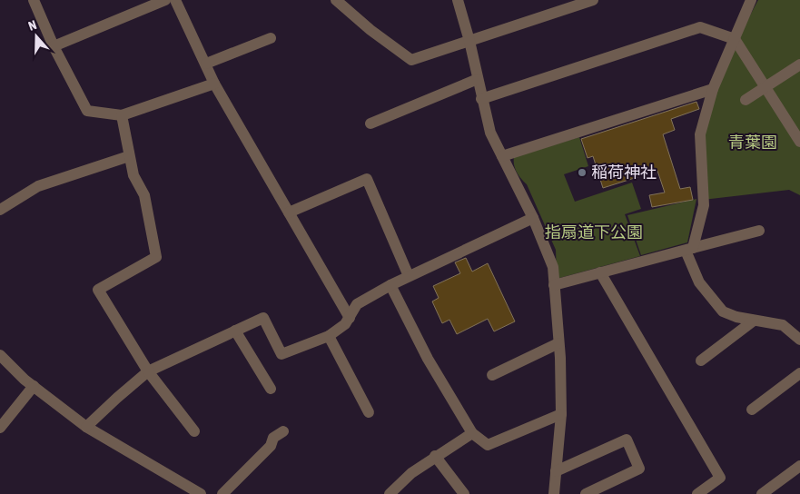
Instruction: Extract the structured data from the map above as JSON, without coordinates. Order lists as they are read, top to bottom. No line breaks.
{"parks":["青葉園","指扇道下公園"],"places":["稲荷神社"],"north":"top"}
